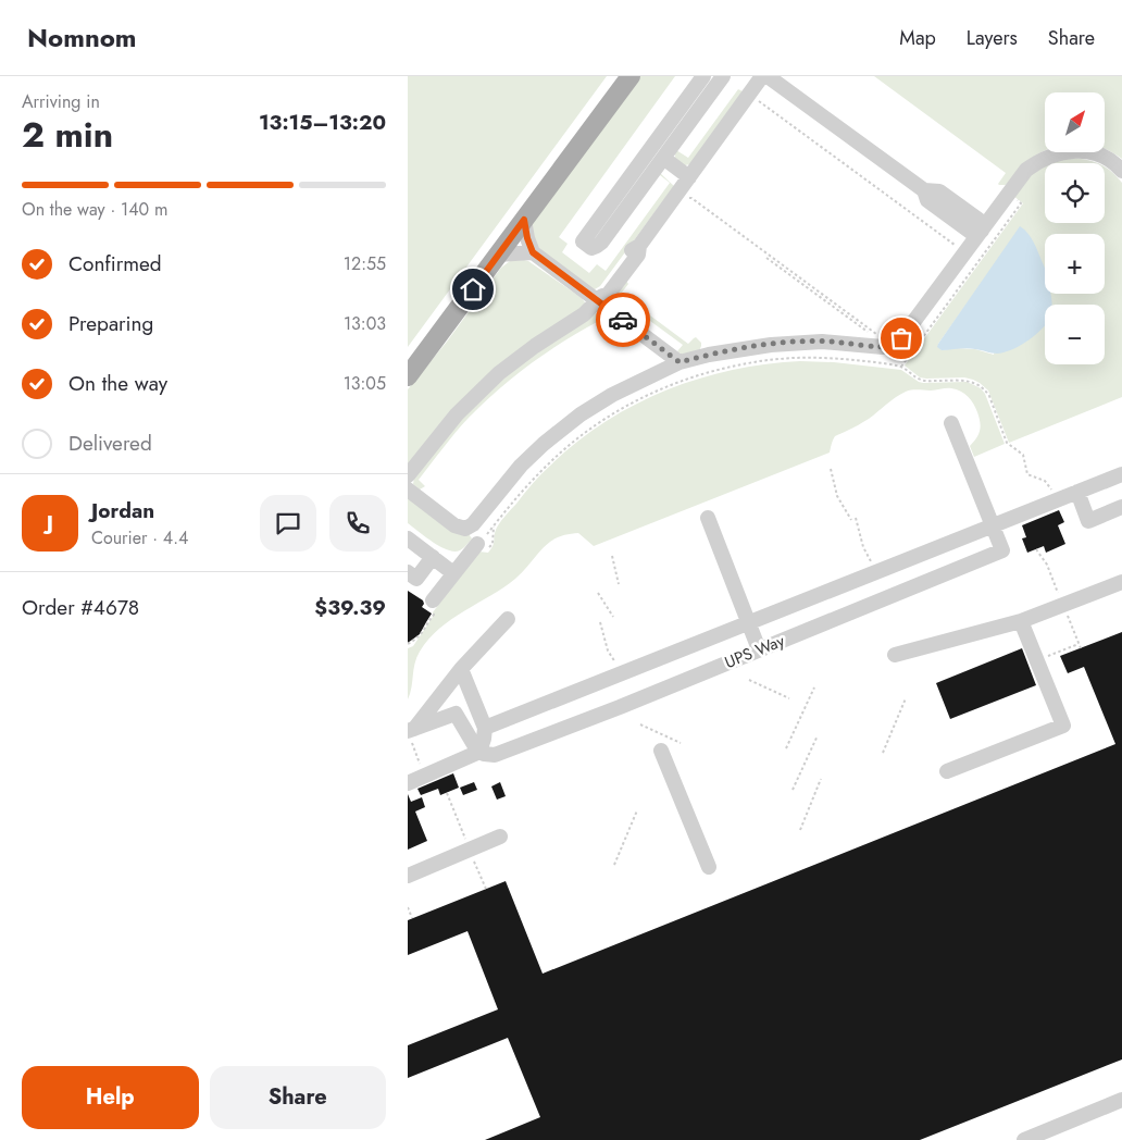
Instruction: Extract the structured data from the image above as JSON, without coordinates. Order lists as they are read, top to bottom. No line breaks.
{"streets":{"lane":["UPS Way"]},"north":"top right","page":{"header":"Nomnom","nav":["Map","Layers","Share"],"heading":["2 min","Arriving in","13:15–13:20"],"panel":["Jordan","Courier · 4.4","Order #4678","$39.39"],"map_buttons":["+","−"],"bar":"On the way · 140 m","list":[["Confirmed","12:55"],["Preparing","13:03"],["On the way","13:05"],"Delivered"],"round":"J","buttons":["Help","Share"]}}
